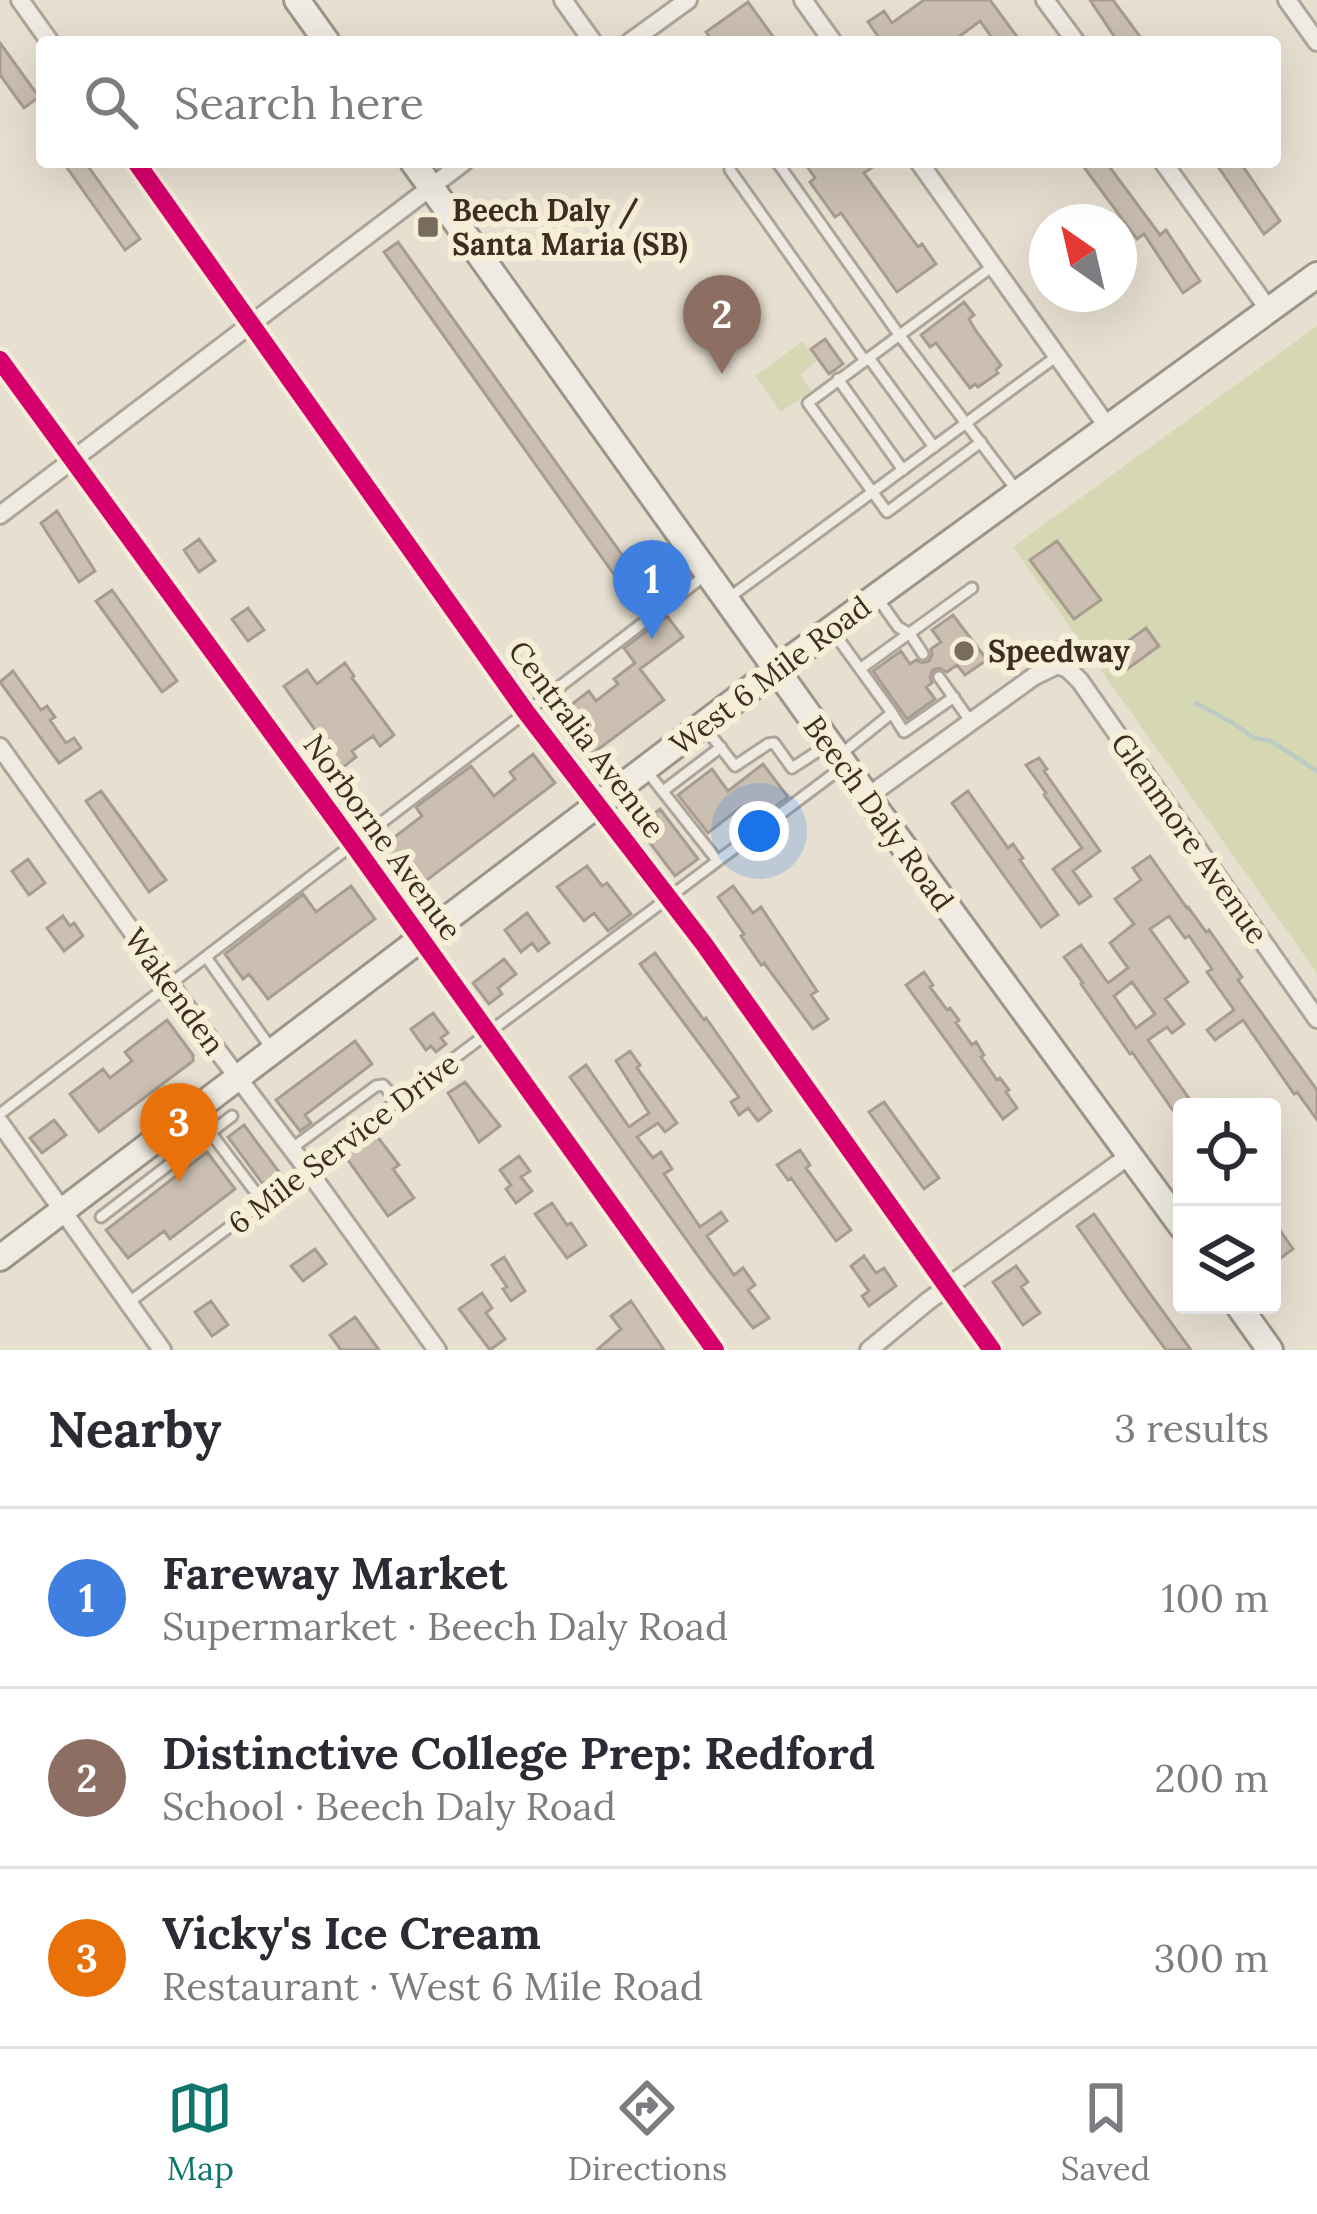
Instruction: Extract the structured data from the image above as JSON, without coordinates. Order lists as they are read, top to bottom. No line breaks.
{"streets":{"main road":["West 6 Mile Road","Beech Daly Road"],"street":["Centralia Avenue","Norborne Avenue","Glenmore Avenue","Wakenden"],"lane":["6 Mile Service Drive"]},"crossings":[["West 6 Mile Road","Centralia Avenue"],["West 6 Mile Road","Beech Daly Road"],["West 6 Mile Road","Norborne Avenue"],["West 6 Mile Road","Wakenden"],["Centralia Avenue","6 Mile Service Drive"],["Beech Daly Road","6 Mile Service Drive"],["Norborne Avenue","6 Mile Service Drive"],["Wakenden","6 Mile Service Drive"]],"places":{"transit":["Beech Daly / Santa Maria (SB)"],"other":["Speedway"]},"north":"top left","page":{"search":"Search here","pins":["2","1","3"],"heading":["Nearby","3 results"],"list":[{"mark":"1","name":"Fareway Market","note":"Supermarket · Beech Daly Road","value":"100 m"},{"mark":"2","name":"Distinctive College Prep: Redford","note":"School · Beech Daly Road","value":"200 m"},{"mark":"3","name":"Vicky's Ice Cream","note":"Restaurant · West 6 Mile Road","value":"300 m"}],"nav":["Map","Directions","Saved"]}}
